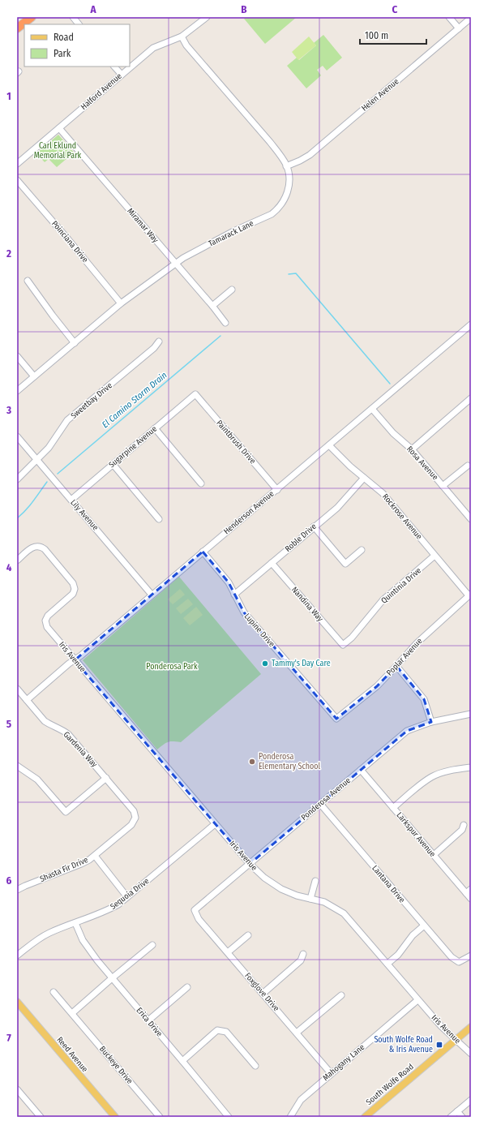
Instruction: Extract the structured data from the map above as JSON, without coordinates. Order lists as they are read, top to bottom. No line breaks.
{"streets":{"main road":["Reed Avenue","South Wolfe Road"],"street":["Halford Avenue","Helen Avenue","Miramar Way","Tamarack Lane","Poinciana Drive","Sweetbay Drive","Paintbrush Drive","Sugarpine Avenue","Rosa Avenue","Henderson Avenue","Lily Avenue","Rockrose Avenue","Roble Drive","Quintinia Drive","Nandina Way","Lupine Drive","Iris Avenue","Poplar Avenue","Gardenia Way","Ponderosa Avenue","Larkspur Avenue","Shasta Fir Drive","Lantana Drive","Sequoia Drive","Foxglove Drive","Erica Drive","Mahogany Lane","Buckeye Drive"]},"crossings":[["Halford Avenue","Miramar Way"],["Halford Avenue","Tamarack Lane"],["Helen Avenue","Tamarack Lane"],["Miramar Way","Tamarack Lane"],["Tamarack Lane","Poinciana Drive"],["Sweetbay Drive","Lily Avenue"],["Paintbrush Drive","Sugarpine Avenue"],["Paintbrush Drive","Henderson Avenue"],["Sugarpine Avenue","Lily Avenue"],["Rosa Avenue","Henderson Avenue"],["Henderson Avenue","Lily Avenue"],["Henderson Avenue","Rockrose Avenue"],["Henderson Avenue","Lupine Drive"],["Henderson Avenue","Iris Avenue"],["Henderson Avenue","Gardenia Way"],["Rockrose Avenue","Roble Drive"],["Rockrose Avenue","Quintinia Drive"],["Rockrose Avenue","Poplar Avenue"],["Roble Drive","Nandina Way"],["Roble Drive","Lupine Drive"],["Quintinia Drive","Nandina Way"],["Lupine Drive","Poplar Avenue"],["Iris Avenue","Ponderosa Avenue"],["Iris Avenue","Sequoia Drive"],["Iris Avenue","Mahogany Lane"],["Iris Avenue","South Wolfe Road"],["Gardenia Way","Shasta Fir Drive"],["Ponderosa Avenue","Larkspur Avenue"],["Ponderosa Avenue","Lantana Drive"],["Ponderosa Avenue","Foxglove Drive"],["Sequoia Drive","Erica Drive"],["Foxglove Drive","Mahogany Lane"]],"water":["El Camino Storm Drain"],"parks":["Carl Eklund Memorial Park","Ponderosa Park"],"places":{"other":["Tammy's Day Care","Ponderosa Elementary School"],"transit":["South Wolfe Road & Iris Avenue"]},"legend":["Road","Park"],"scale_bar":"100 m","grid":{"columns":["A","B","C"],"rows":["1","2","3","4","5","6","7"]}}
